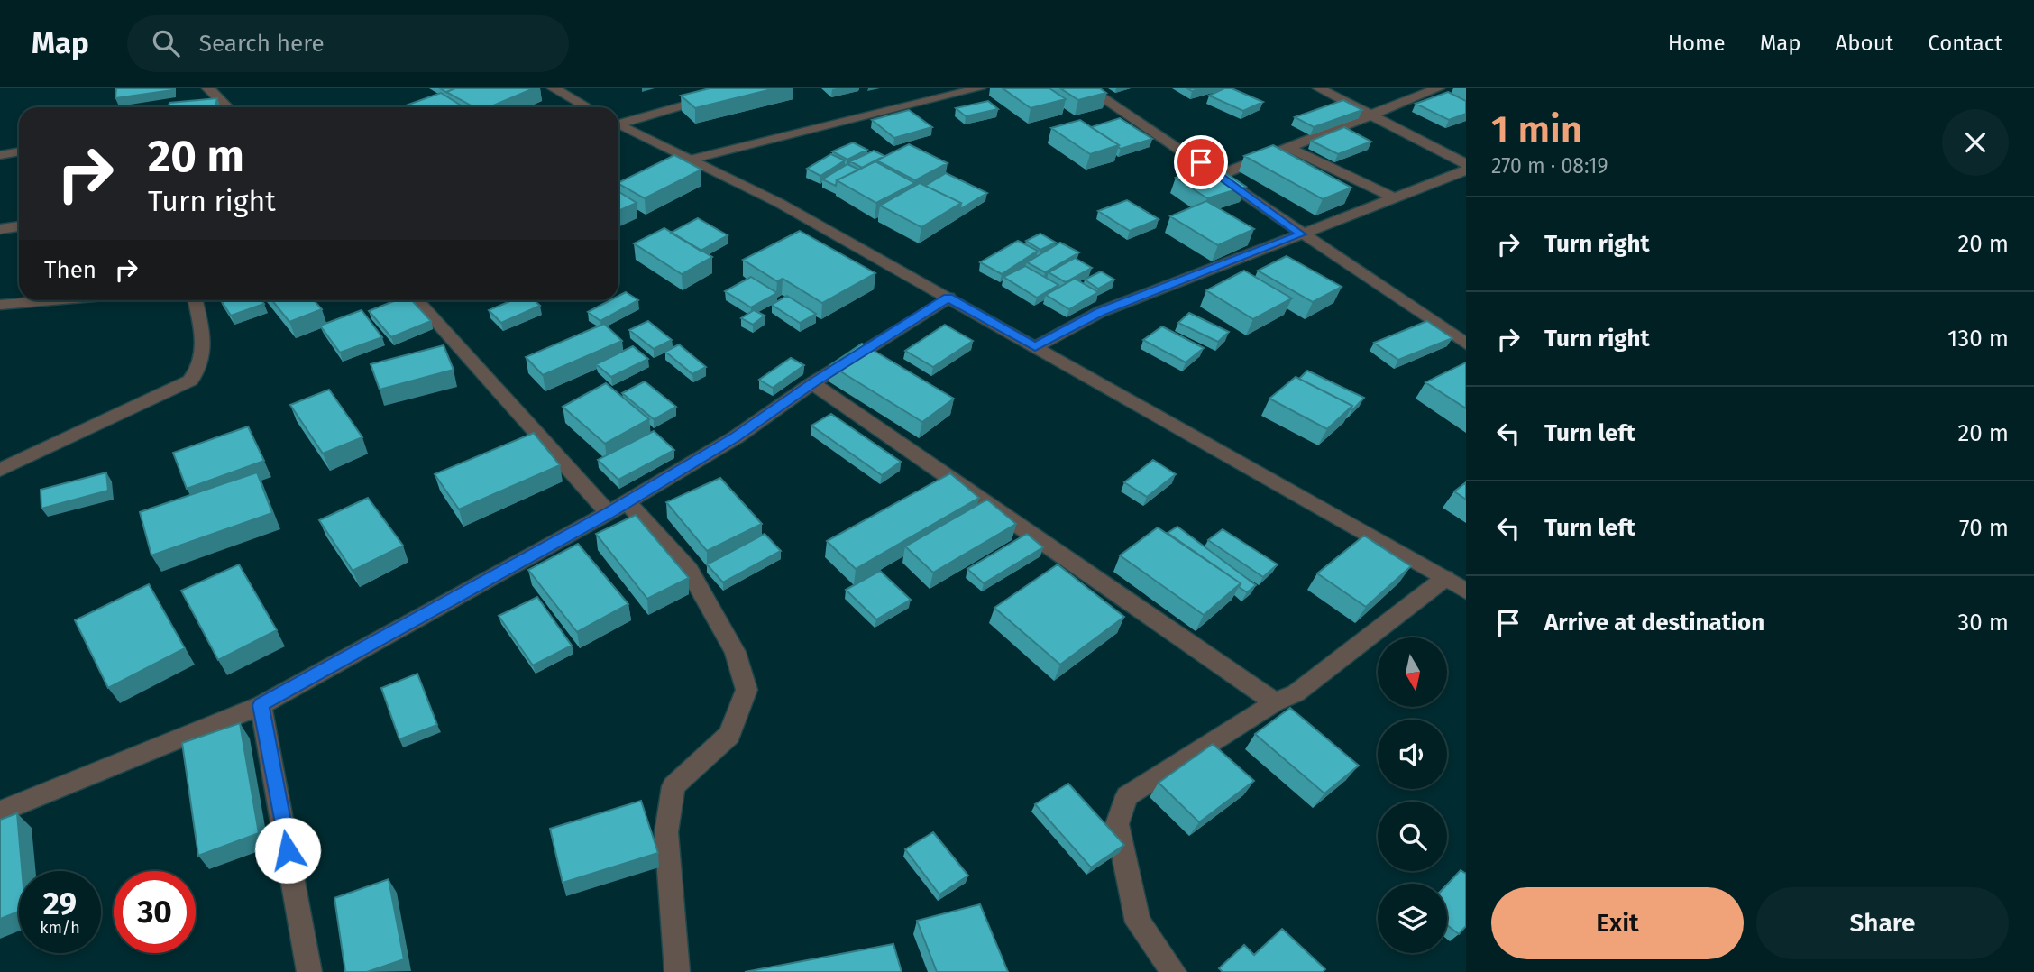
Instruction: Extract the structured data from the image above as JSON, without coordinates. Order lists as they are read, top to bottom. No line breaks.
{"north":"bottom","page":{"header":"Map","search":"Search here","nav":["Home","Map","About","Contact"],"heading":["1 min","270 m · 08:19"],"turn":["20 m","Turn right"],"list":[{"name":"Turn right","value":"20 m"},{"name":"Turn right","value":"130 m"},{"name":"Turn left","value":"20 m"},{"name":"Turn left","value":"70 m"},{"name":"Arrive at destination","value":"30 m"}],"then":"Then","speed":"29 km/h","limit":"30","buttons":["Exit","Share"]}}
